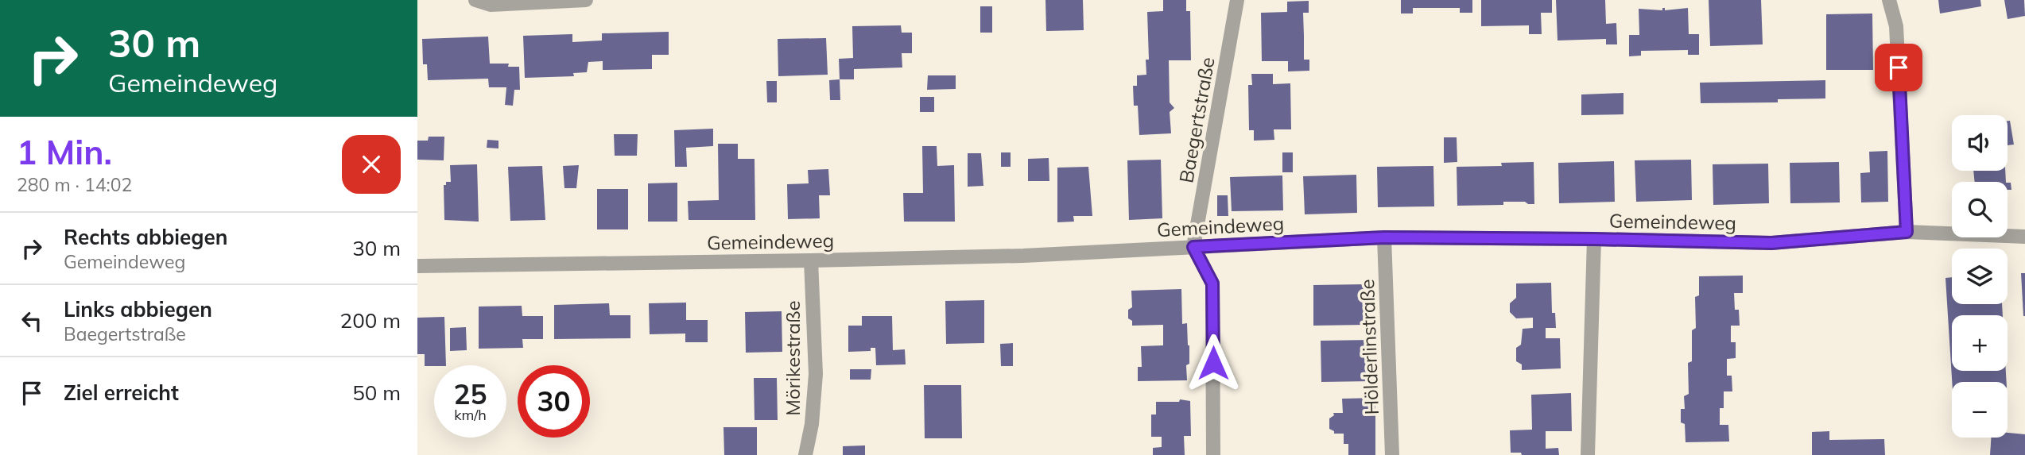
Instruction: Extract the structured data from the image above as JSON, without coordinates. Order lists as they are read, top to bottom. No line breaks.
{"streets":{"street":["Baegertstraße","Gemeindeweg","Hölderlinstraße","Mörikestraße"]},"crossings":[["Baegertstraße","Gemeindeweg"],["Gemeindeweg","Hölderlinstraße"],["Gemeindeweg","Mörikestraße"]],"page":{"turn":["30 m","Gemeindeweg"],"map_buttons":["+","−"],"heading":["1 Min.","280 m · 14:02"],"list":[{"name":"Rechts abbiegen","note":"Gemeindeweg","value":"30 m"},{"name":"Links abbiegen","note":"Baegertstraße","value":"200 m"},{"name":"Ziel erreicht","value":"50 m"}],"speed":"25 km/h","limit":"30"}}
